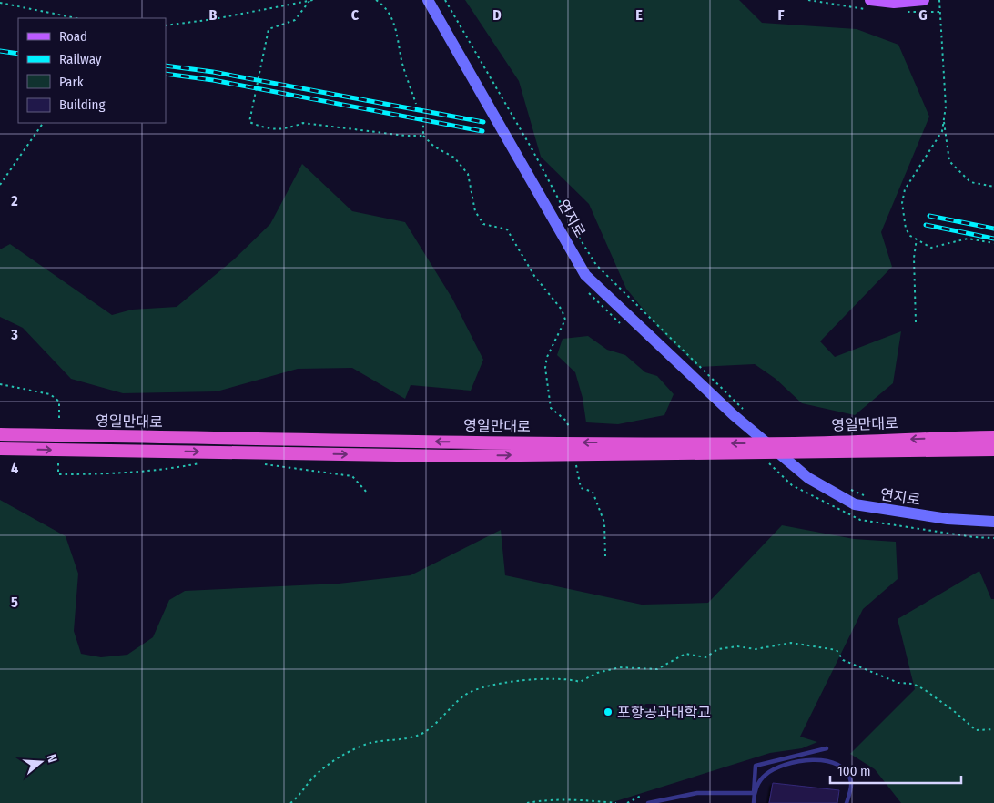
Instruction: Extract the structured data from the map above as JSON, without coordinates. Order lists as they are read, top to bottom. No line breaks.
{"streets":{"highway":["영일만대로"],"main road":["연지로"]},"places":["포항공과대학교"],"legend":["Road","Railway","Park","Building"],"scale_bar":"100 m","north":"right","grid":{"columns":["B","C","D","E","F","G"],"rows":["2","3","4","5"]}}
